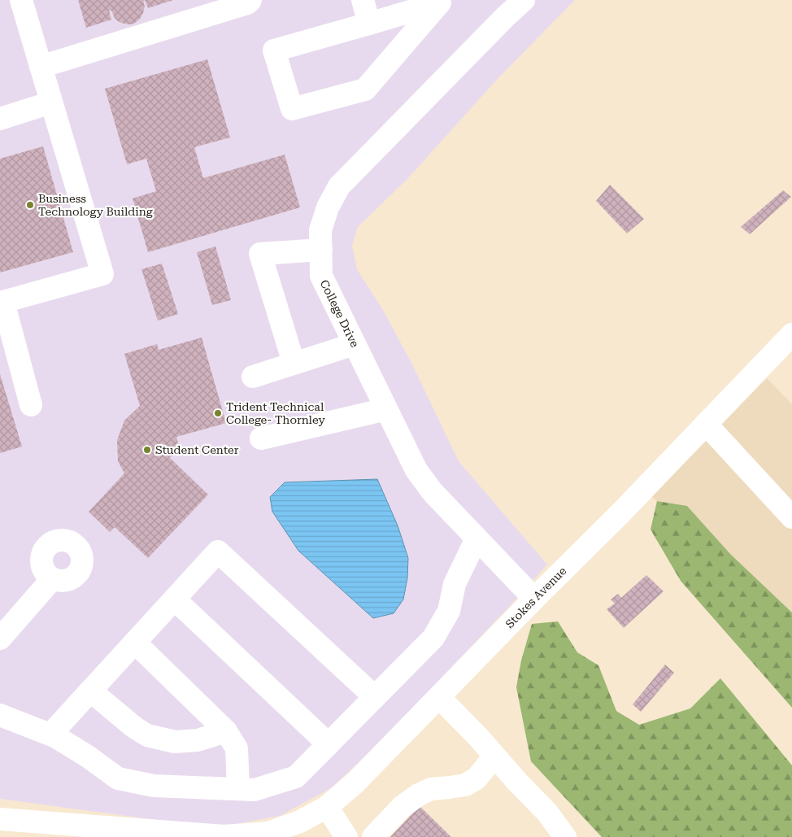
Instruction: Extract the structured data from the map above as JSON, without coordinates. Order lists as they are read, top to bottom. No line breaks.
{"streets":{"street":["College Drive","Stokes Avenue"]},"crossings":[["College Drive","Stokes Avenue"]],"places":["Business Technology Building","Trident Technical College- Thornley","Student Center"]}
